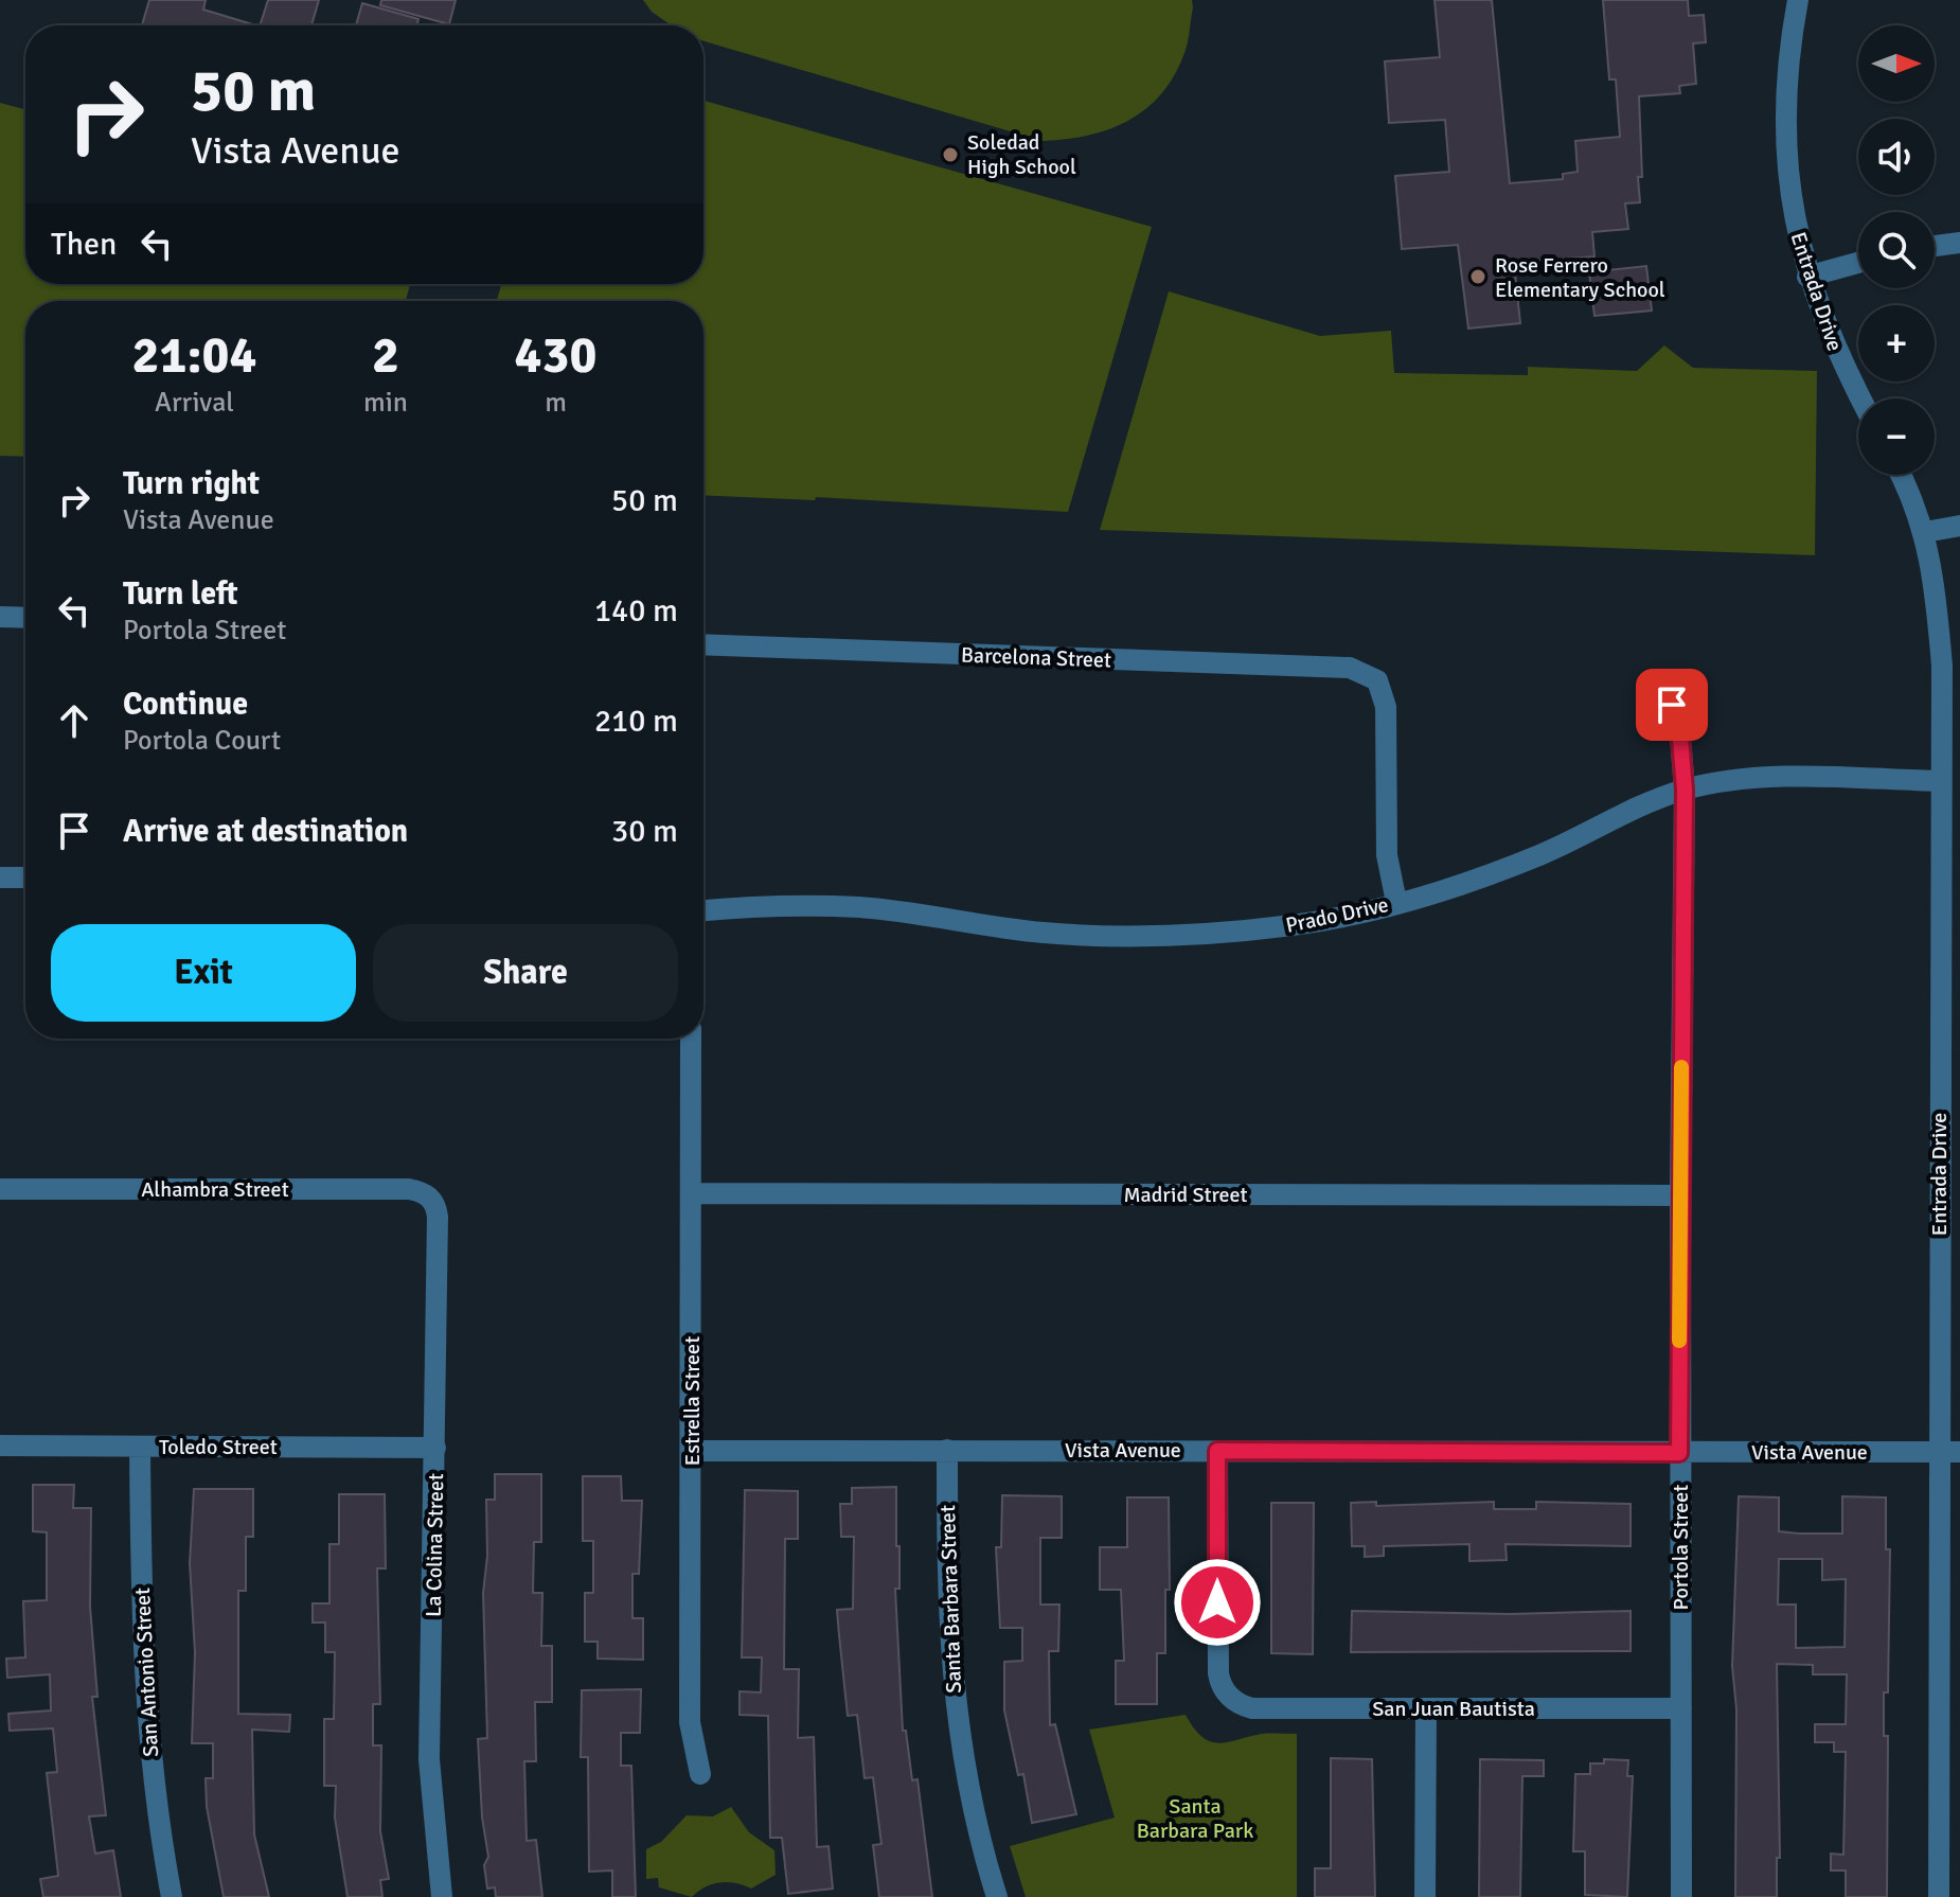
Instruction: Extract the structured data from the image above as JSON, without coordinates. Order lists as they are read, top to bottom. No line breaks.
{"streets":{"street":["Entrada Drive","Barcelona Street","Prado Drive","Alhambra Street","Madrid Street","Estrella Street","Toledo Street","Vista Avenue","La Colina Street","Portola Street","Santa Barbara Street","San Antonio Street","San Juan Bautista"]},"crossings":[["Entrada Drive","Prado Drive"],["Entrada Drive","Vista Avenue"],["Barcelona Street","Prado Drive"],["Prado Drive","Portola Street"],["Alhambra Street","La Colina Street"],["Madrid Street","Estrella Street"],["Madrid Street","Portola Street"],["Estrella Street","Vista Avenue"],["Toledo Street","La Colina Street"],["Toledo Street","San Antonio Street"],["Vista Avenue","Portola Street"],["Vista Avenue","Santa Barbara Street"],["Vista Avenue","San Juan Bautista"],["Portola Street","San Juan Bautista"]],"parks":["Santa Barbara Park"],"places":["Soledad High School","Rose Ferrero Elementary School"],"north":"right","page":{"map_buttons":["+","−"],"turn":["50 m","Vista Avenue"],"then":"Then","eta":["21:04","Arrival","2","min","430","m"],"list":[{"name":"Turn right","note":"Vista Avenue","value":"50 m"},{"name":"Turn left","note":"Portola Street","value":"140 m"},{"name":"Continue","note":"Portola Court","value":"210 m"},{"name":"Arrive at destination","value":"30 m"}],"buttons":["Exit","Share"]}}
